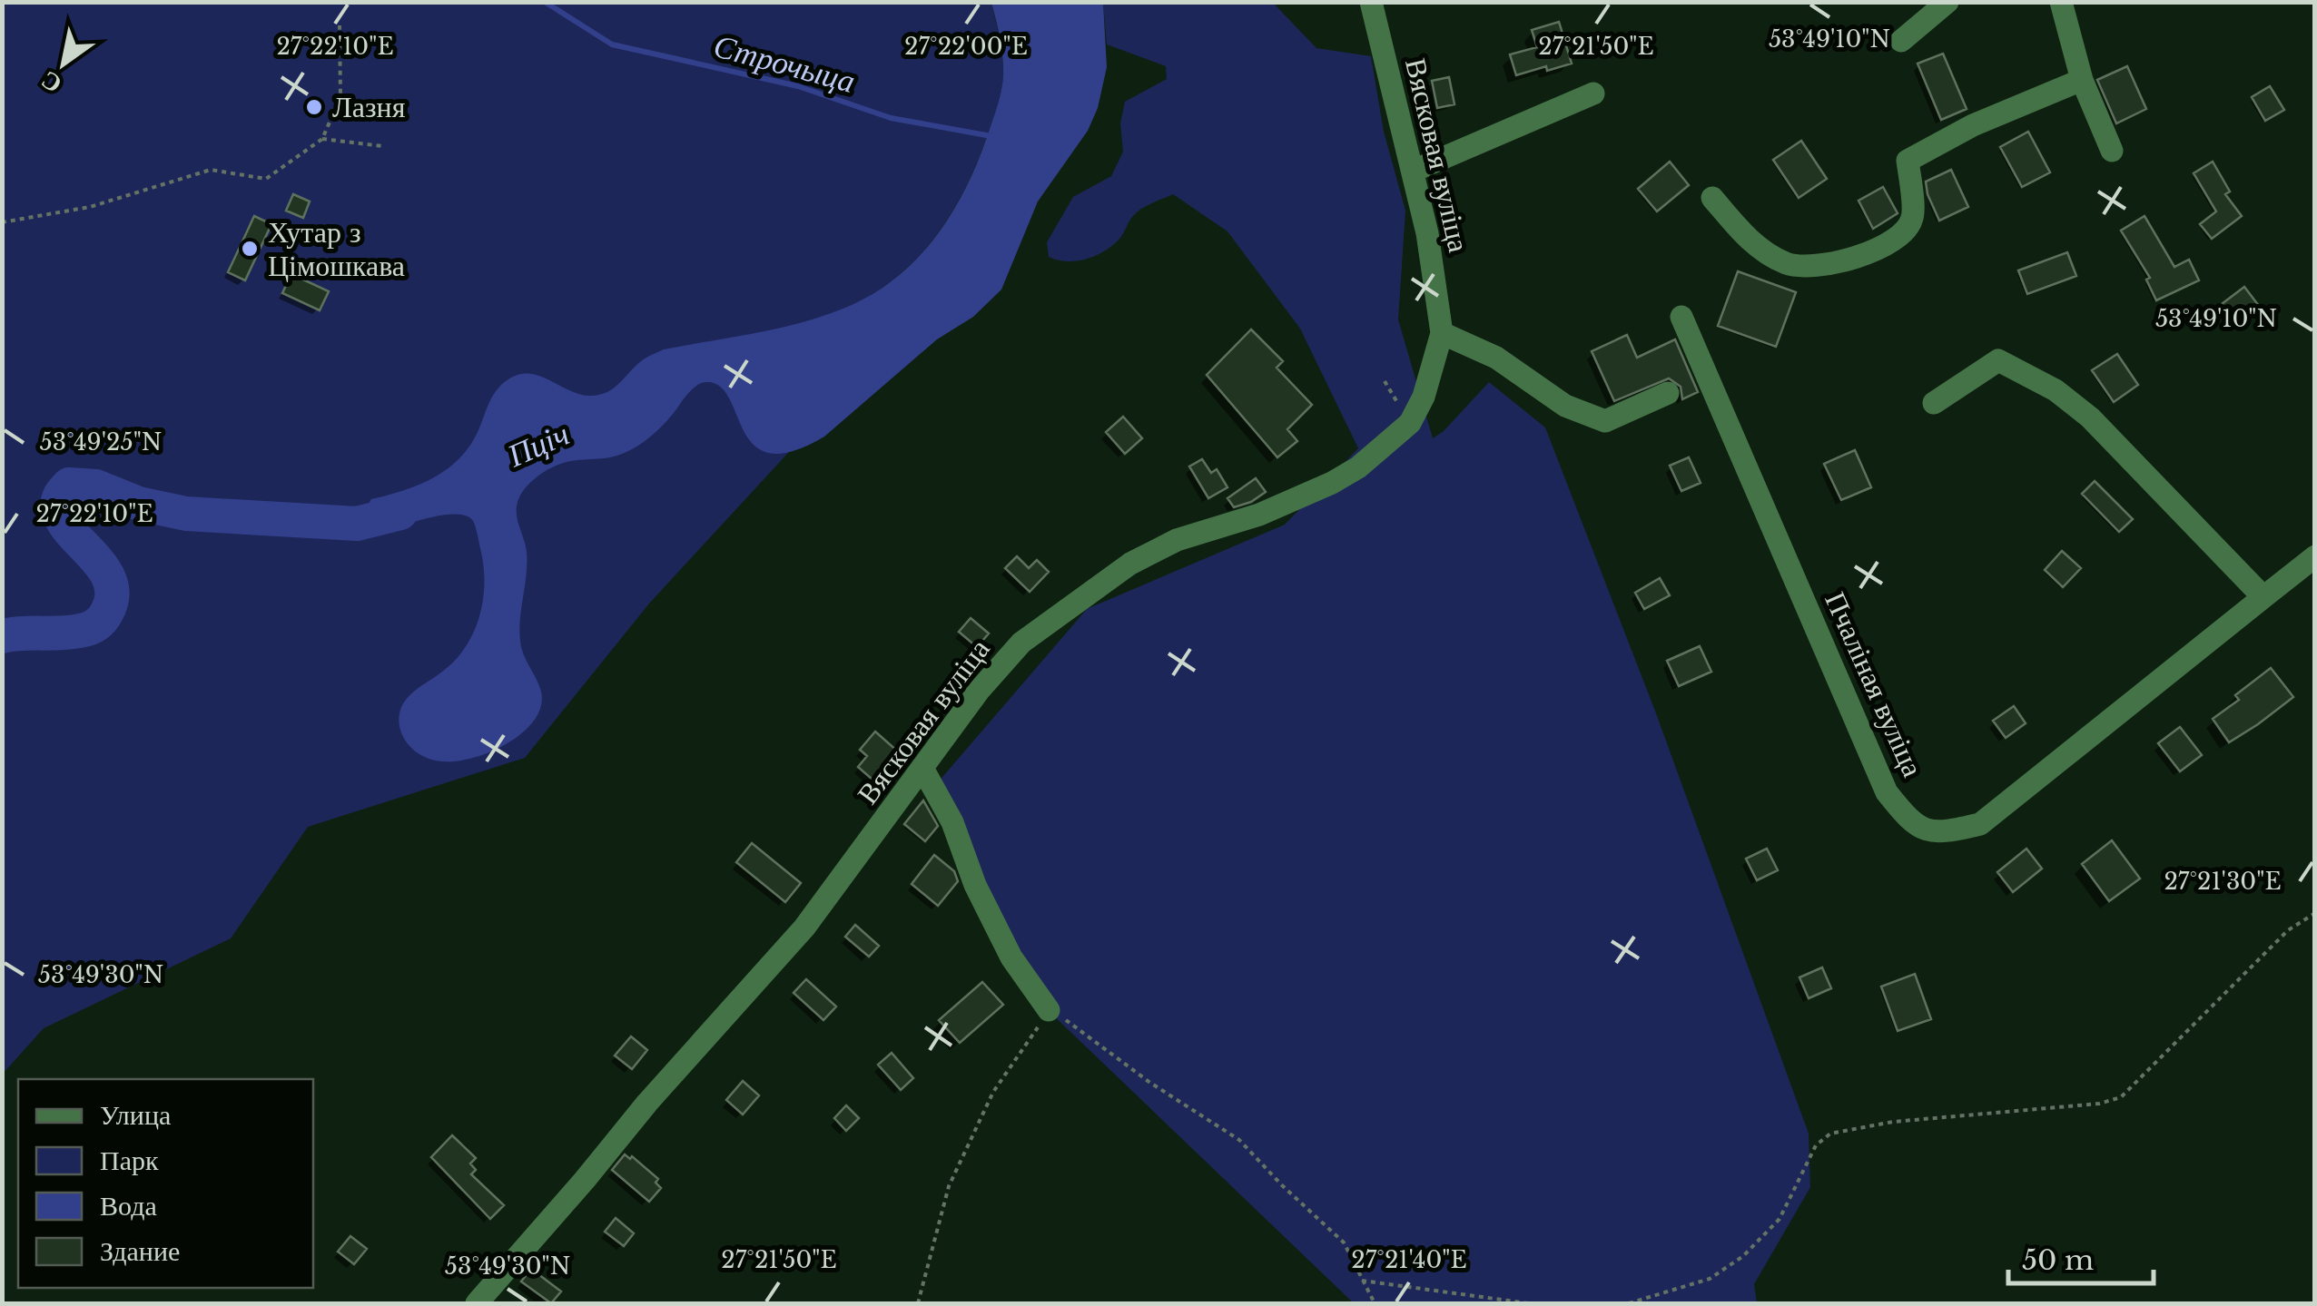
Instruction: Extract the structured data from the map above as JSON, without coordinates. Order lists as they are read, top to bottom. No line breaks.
{"streets":{"street":["Вясковая вуліца","Пчаліная вуліца"]},"water":["Строчыца","Пціч"],"places":["Лазня","Хутар з Цімошкава"],"legend":["Улица","Парк","Вода","Здание"],"scale_bar":"50 m","north":"bottom left","coordinates":["53°49'10\"N","27°22'10\"E","27°22'00\"E","27°21'50\"E","53°49'25\"N","27°21'30\"E","53°49'30\"N","27°21'40\"E"]}
